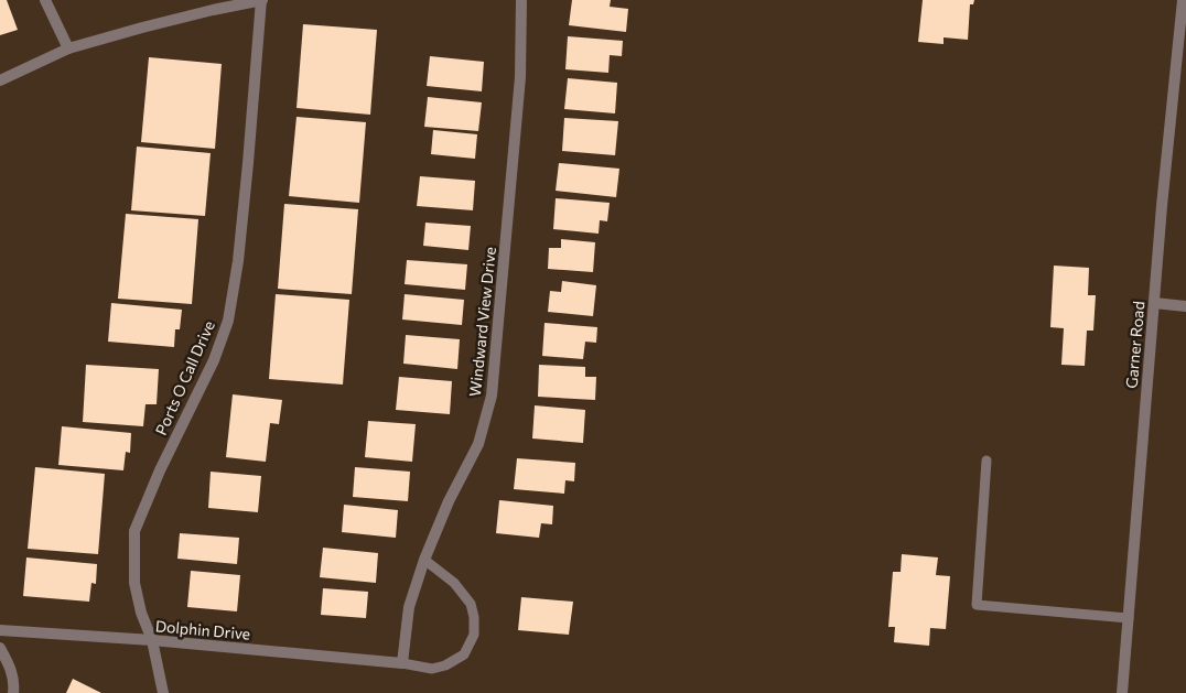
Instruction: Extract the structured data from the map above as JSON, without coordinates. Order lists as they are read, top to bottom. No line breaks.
{"streets":{"street":["Windward View Drive","Garner Road","Ports O Call Drive","Dolphin Drive"]},"crossings":[["Windward View Drive","Dolphin Drive"],["Ports O Call Drive","Dolphin Drive"]]}
